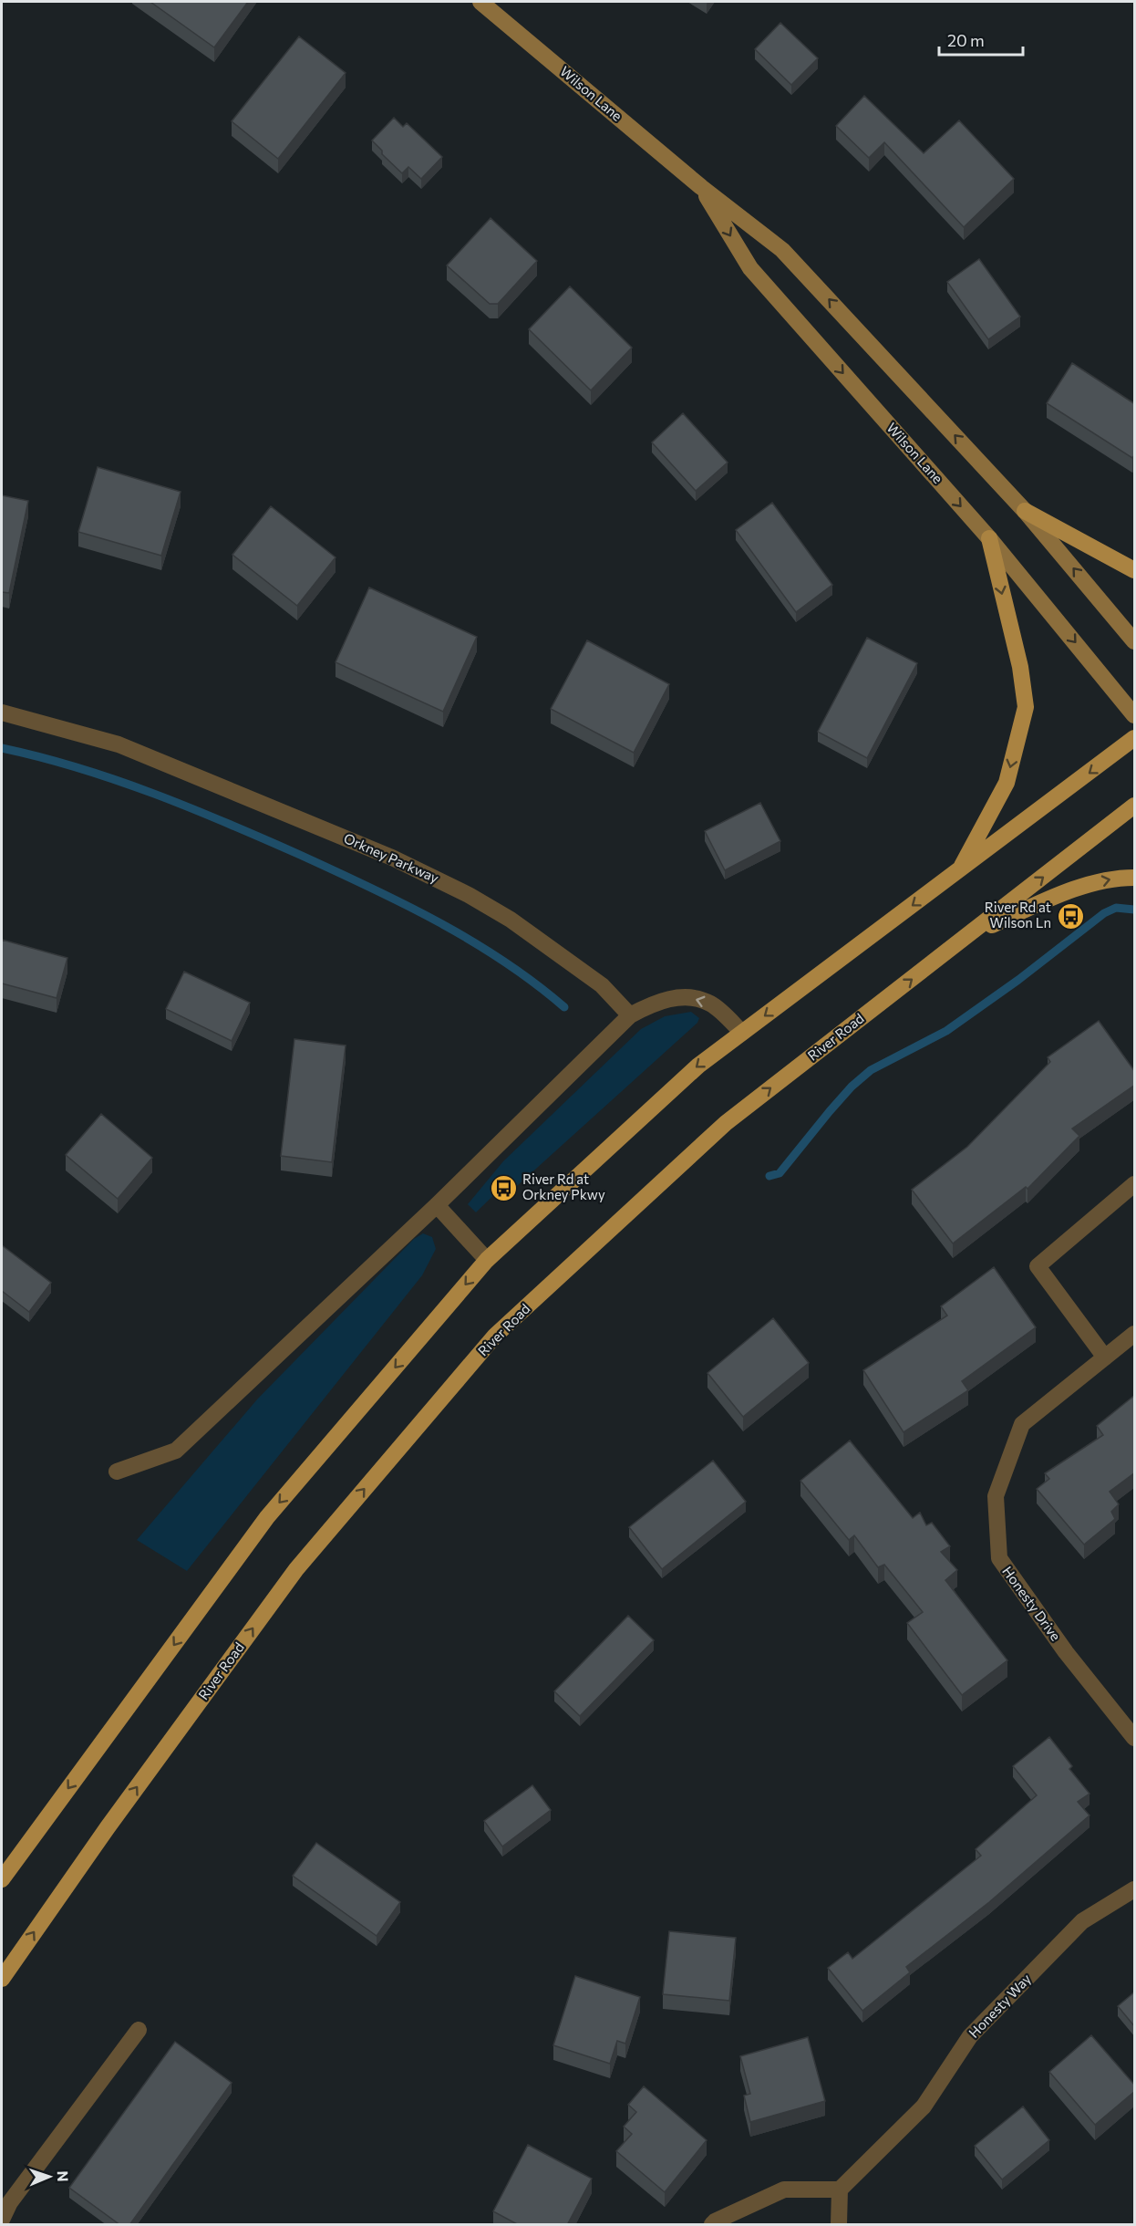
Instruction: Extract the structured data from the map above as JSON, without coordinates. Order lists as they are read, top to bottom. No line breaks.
{"streets":{"main road":["Wilson Lane","River Road"],"street":["Orkney Parkway","Honesty Drive","Honesty Way"]},"places":{"bus stop":["River Rd at Wilson Ln","River Rd at Orkney Pkwy"]},"scale_bar":"20 m","north":"right"}
